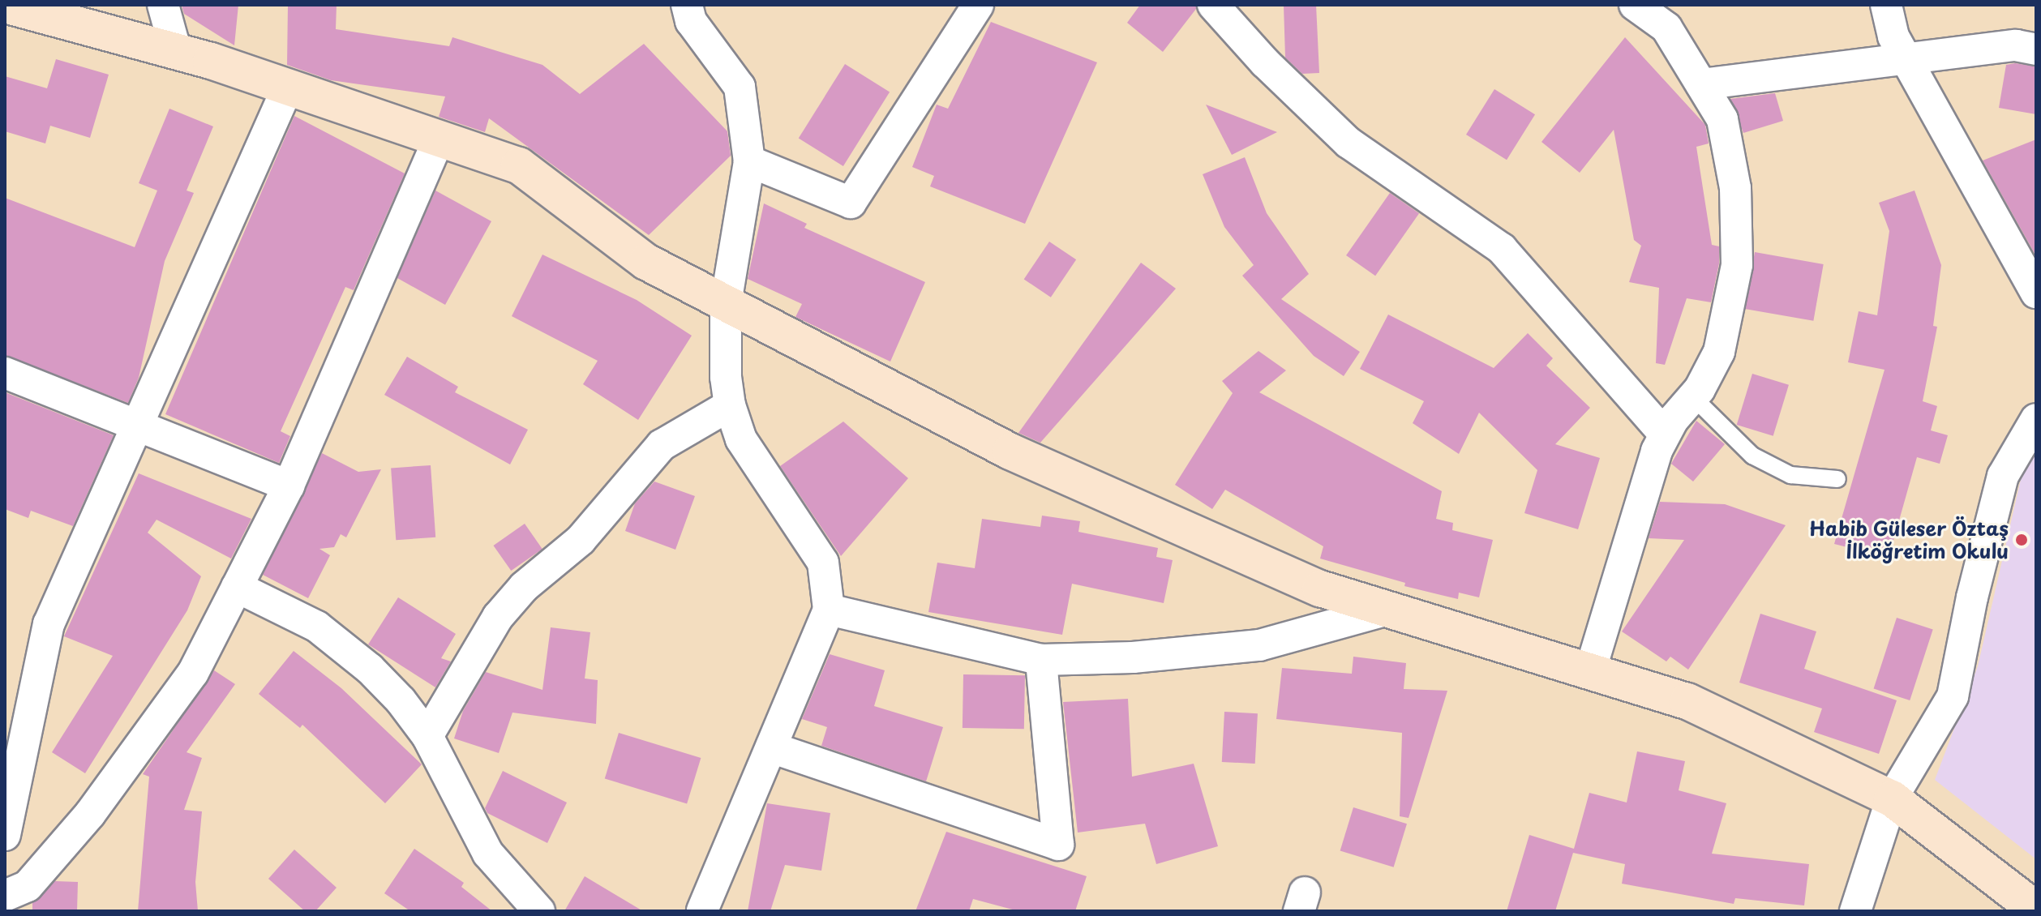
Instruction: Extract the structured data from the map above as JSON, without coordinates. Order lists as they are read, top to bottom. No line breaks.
{"places":["Habib Güleser Öztaş İlköğretim Okulu"]}
